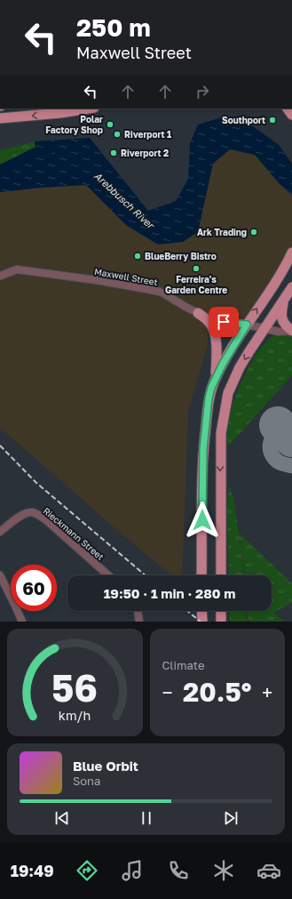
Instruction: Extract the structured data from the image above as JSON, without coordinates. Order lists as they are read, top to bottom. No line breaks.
{"streets":{"street":["Maxwell Street","Rieckmann Street"]},"water":["Arebbusch River"],"places":["Southport","Polar Factory Shop","Riverport 1","Riverport 2","Ark Trading","BlueBerry Bistro","Ferreira's Garden Centre"],"page":{"turn":["250 m","Maxwell Street"],"limit":"60","trip":"19:50 · 1 min · 280 m","tile":"Climate","heat":["−","20.5°","+"],"song":["Blue Orbit","Sona"],"tabs":"19:49","gauge":["56","km/h"]}}
